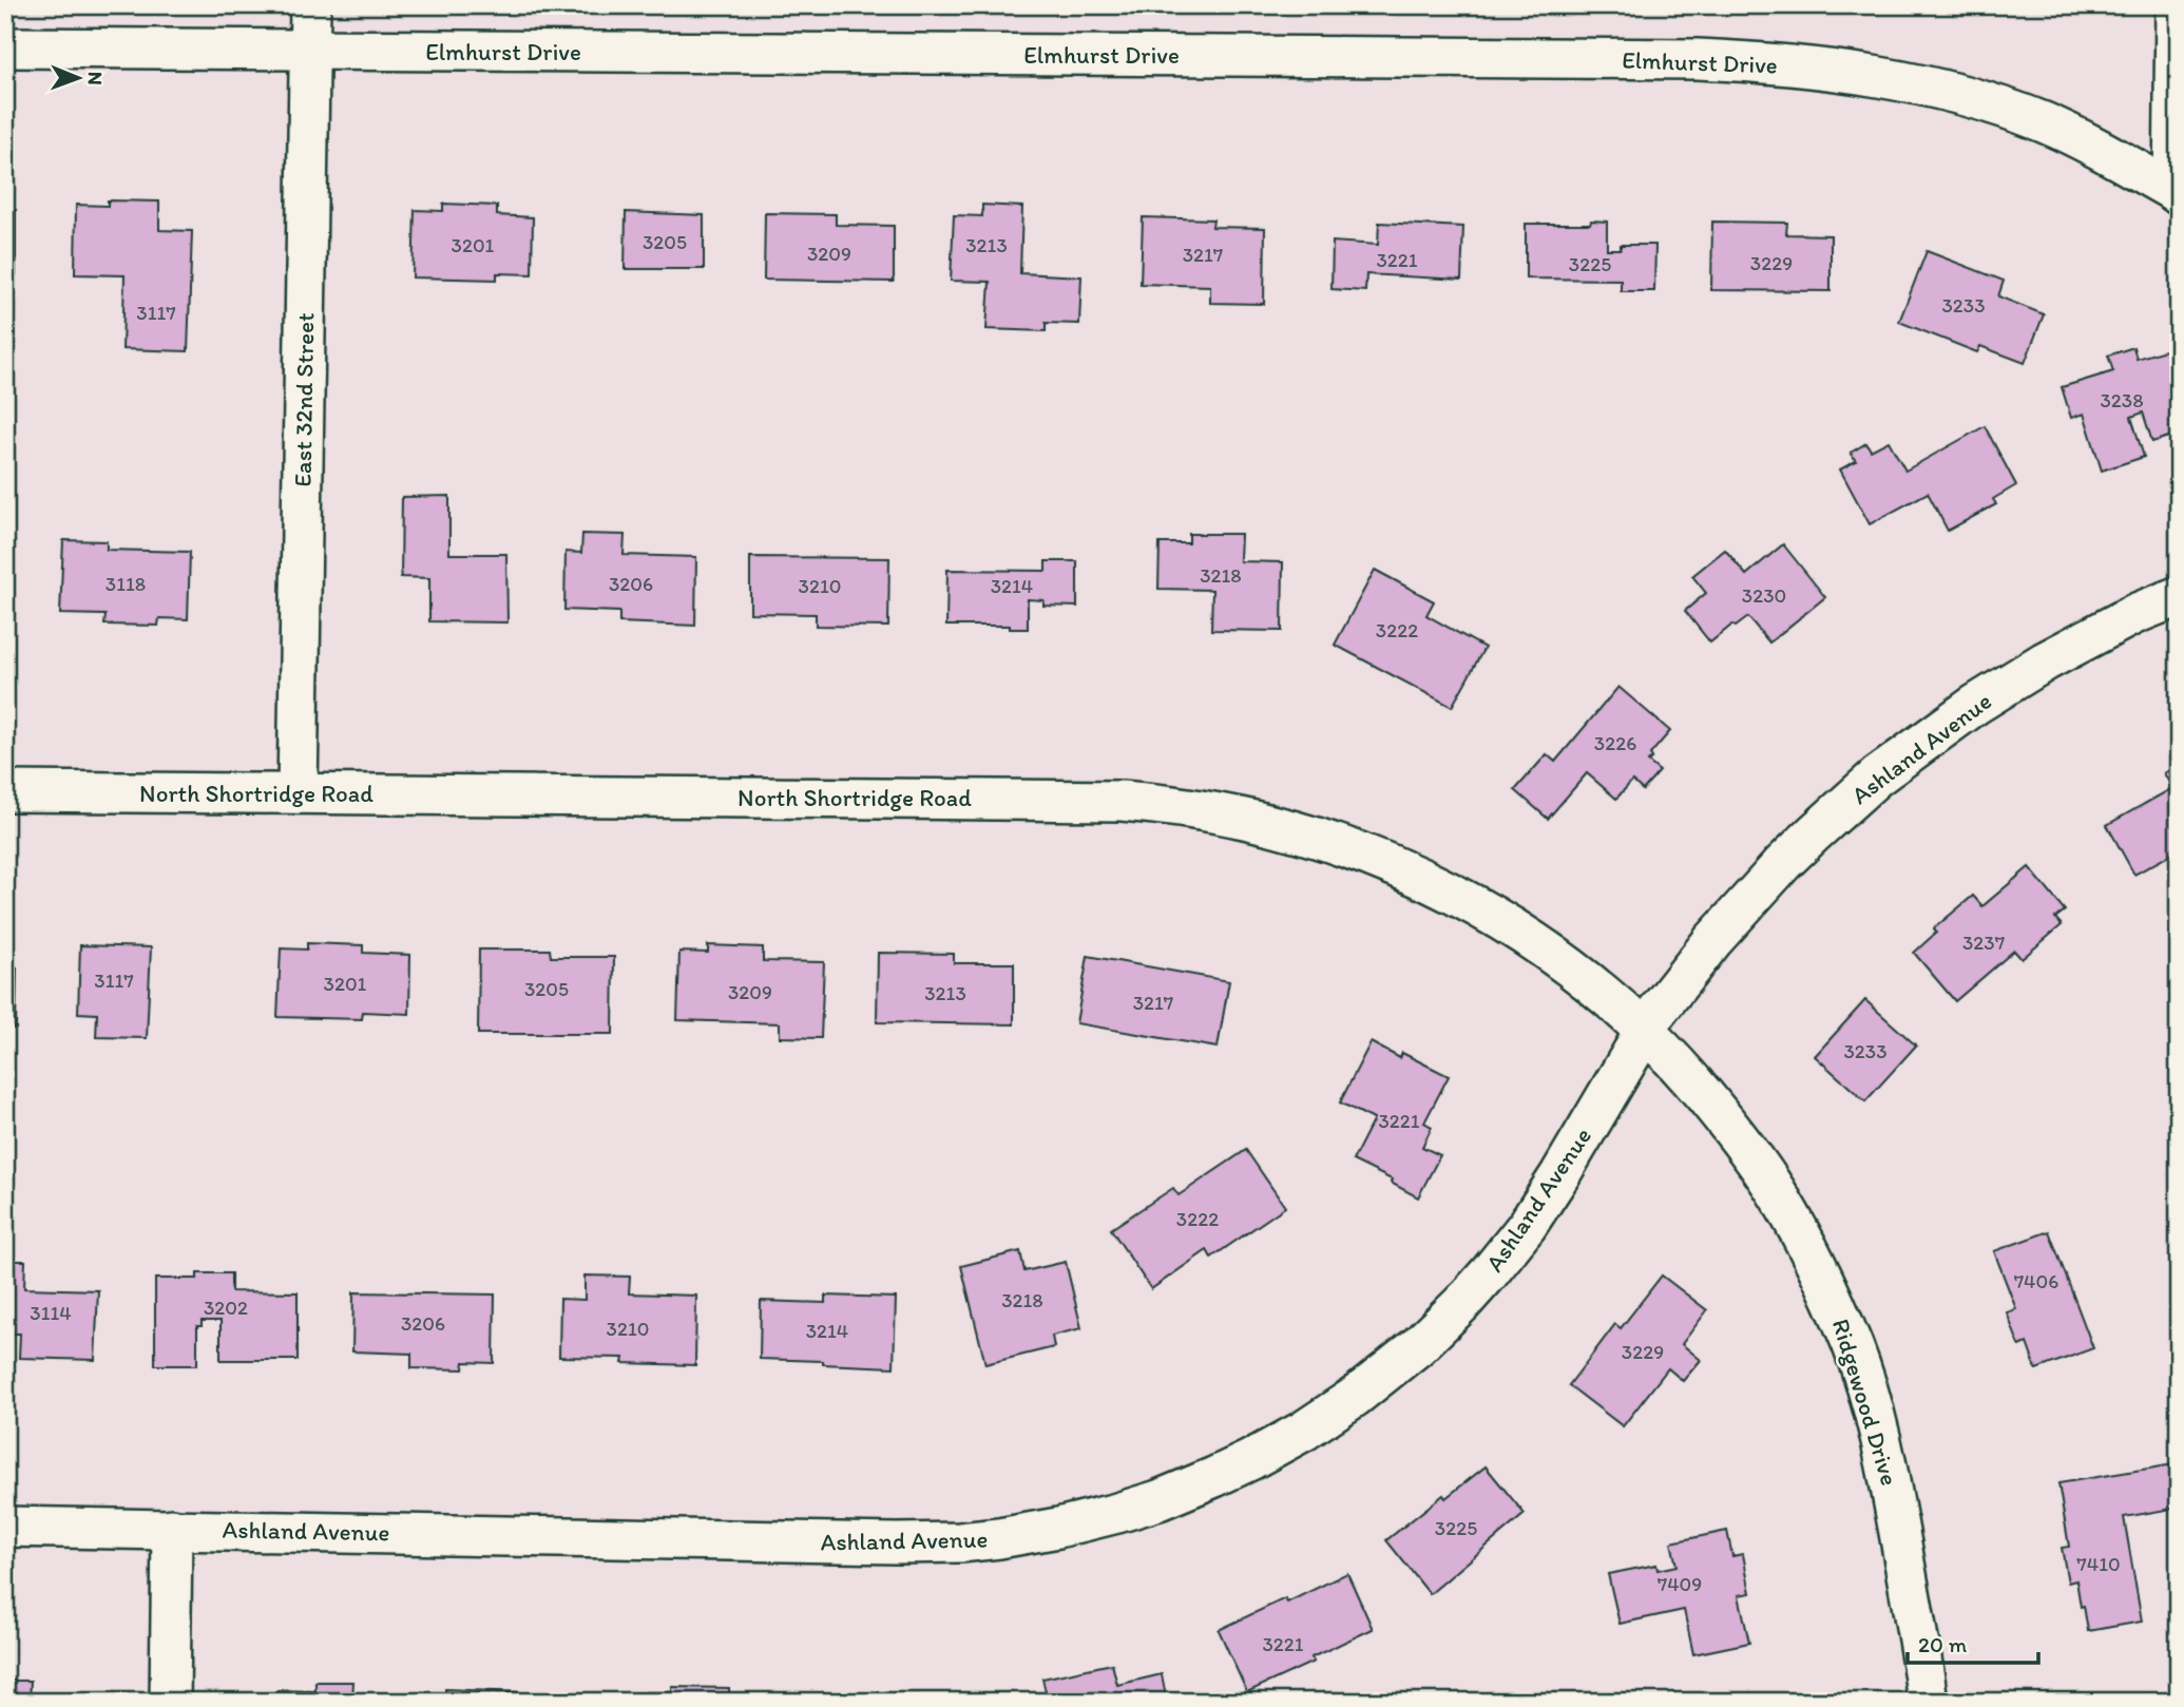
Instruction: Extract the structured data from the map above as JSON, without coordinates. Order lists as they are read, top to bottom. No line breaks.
{"streets":{"street":["Elmhurst Drive","East 32nd Street","Ashland Avenue","North Shortridge Road","Ridgewood Drive"]},"crossings":[["Elmhurst Drive","East 32nd Street"],["East 32nd Street","North Shortridge Road"],["Ashland Avenue","North Shortridge Road"],["Ashland Avenue","Ridgewood Drive"],["North Shortridge Road","Ridgewood Drive"]],"house_numbers":["3205","3201","3213","3209","3217","3221","3229","3225","3233","3117","3238","3218","3118","3206","3210","3214","3230","3222","3226","3237","3117","3201","3205","3209","3213","3217","3233","3221","3222","7406","3218","3202","3114","3206","3210","3214","3229","3225","7410","7409","3221"],"scale_bar":"20 m","north":"right"}
